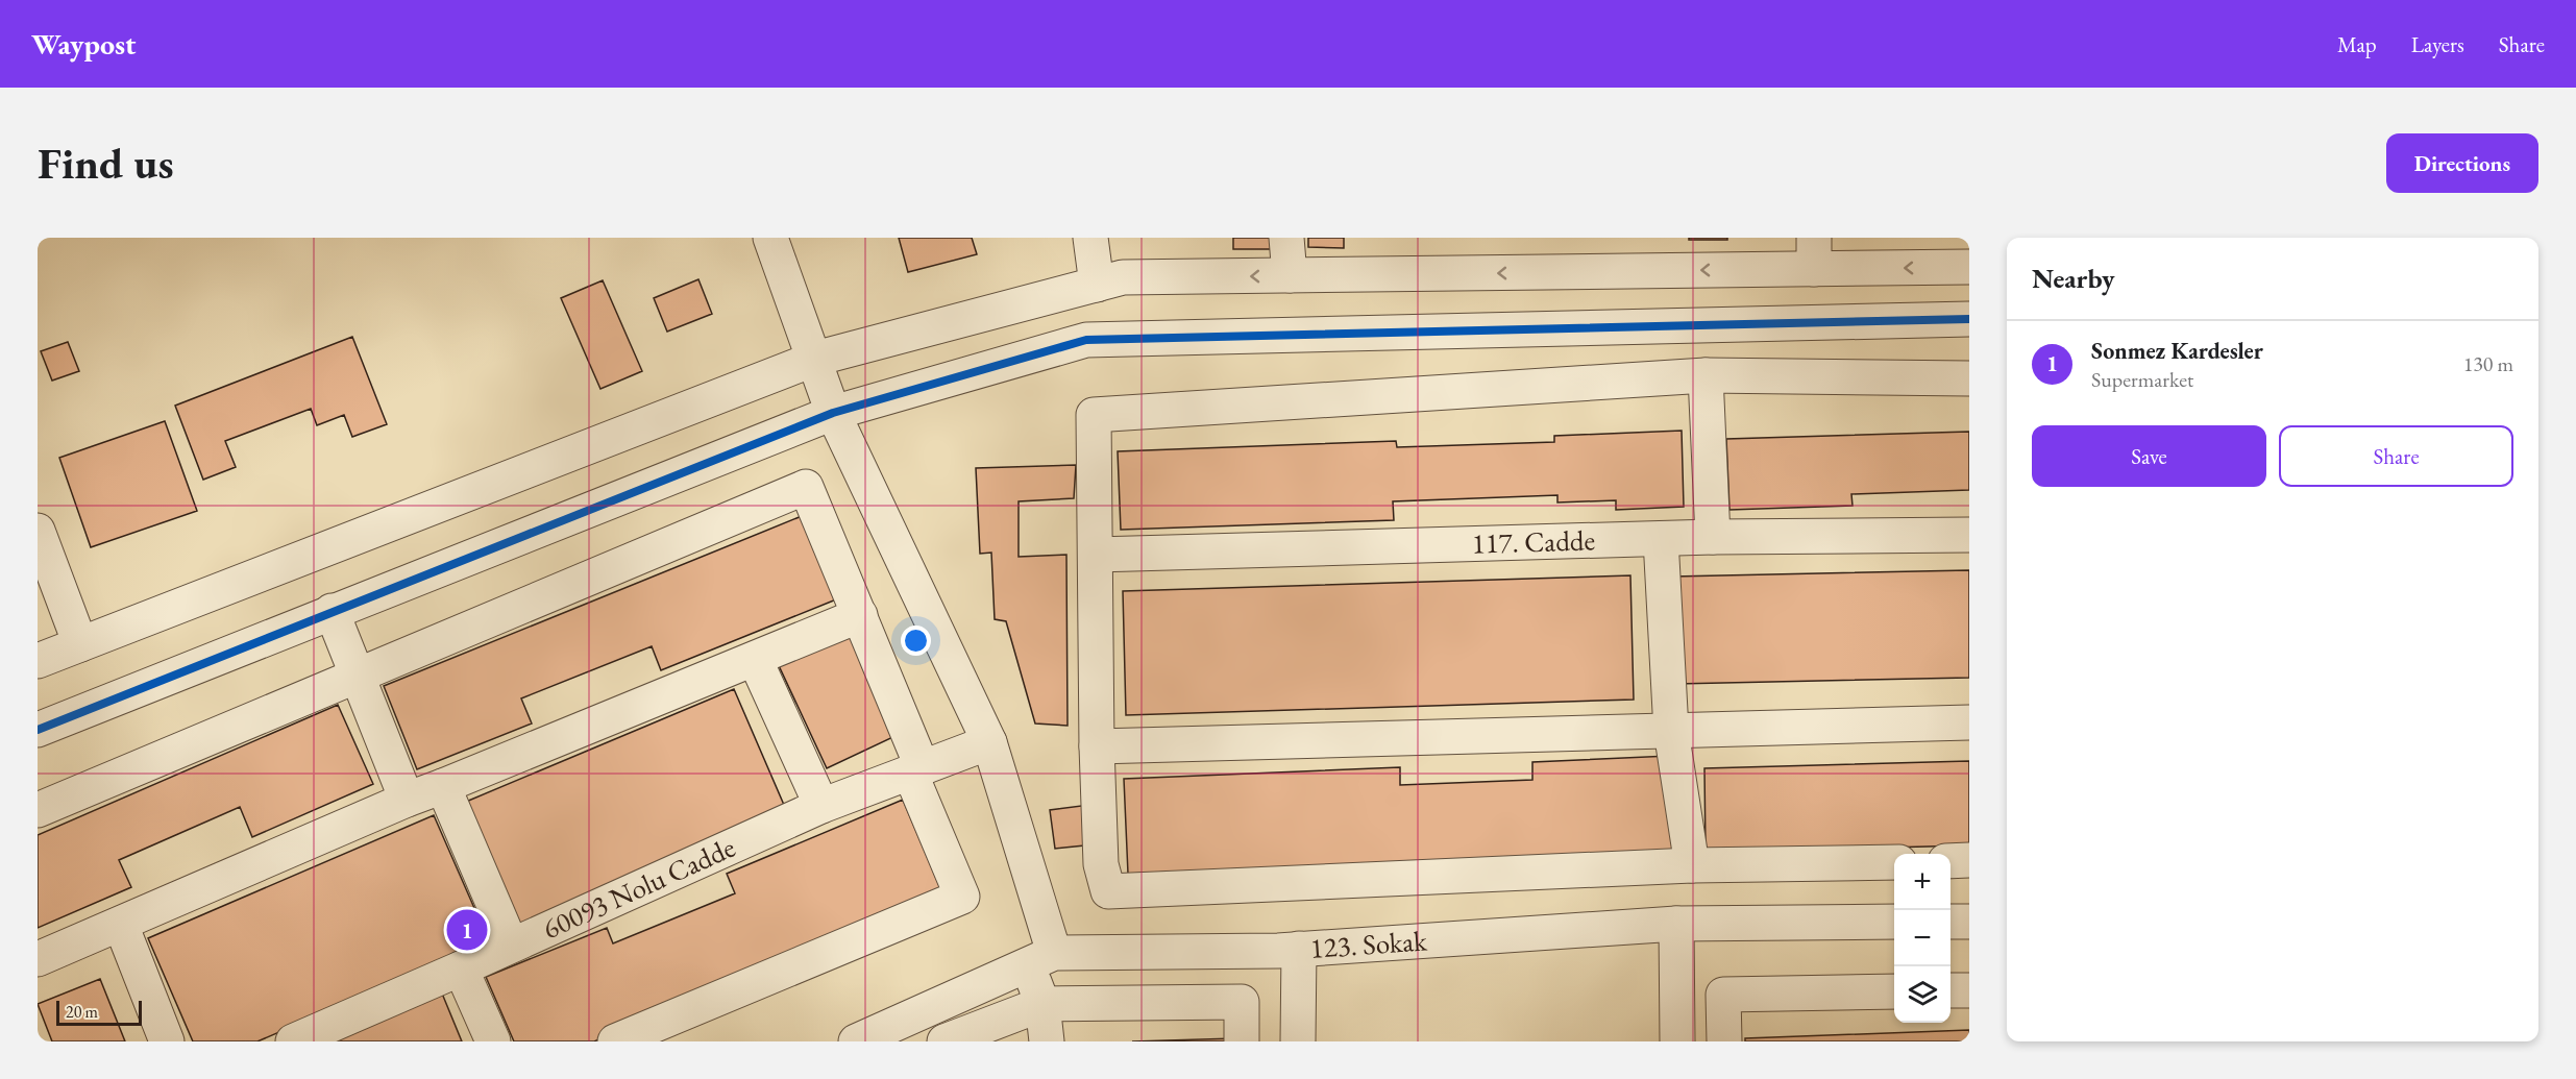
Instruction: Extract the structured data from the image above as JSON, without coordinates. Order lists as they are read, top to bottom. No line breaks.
{"streets":{"street":["117. Cadde","60093 Nolu Cadde","123. Sokak"]},"scale_bar":"20 m","page":{"header":"Waypost","nav":["Map","Layers","Share"],"buttons":["Directions",["Save","Share"]],"title":"Find us","heading":"Nearby","list":[{"mark":"1","name":"Sonmez Kardesler","note":"Supermarket","value":"130 m"}],"map_buttons":["+","−"],"pins":"1","scale":"20 m"}}
